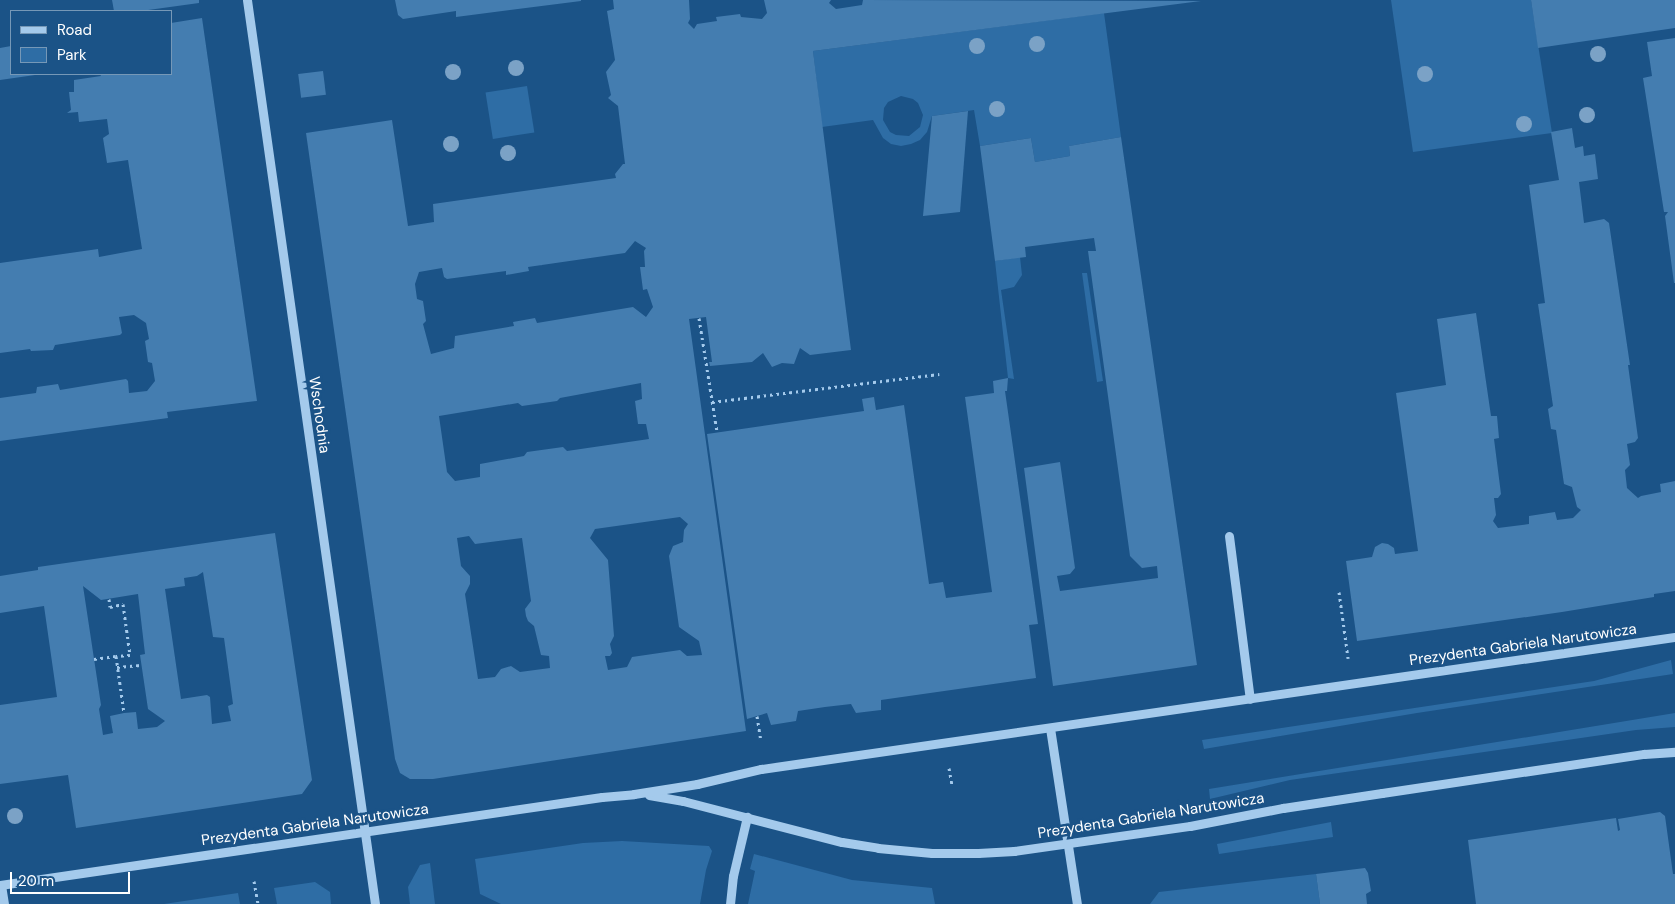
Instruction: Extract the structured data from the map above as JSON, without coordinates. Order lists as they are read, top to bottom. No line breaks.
{"streets":{"street":["Wschodnia","Prezydenta Gabriela Narutowicza"]},"crossings":[["Wschodnia","Prezydenta Gabriela Narutowicza"]],"legend":["Road","Park"],"scale_bar":"20 m"}
